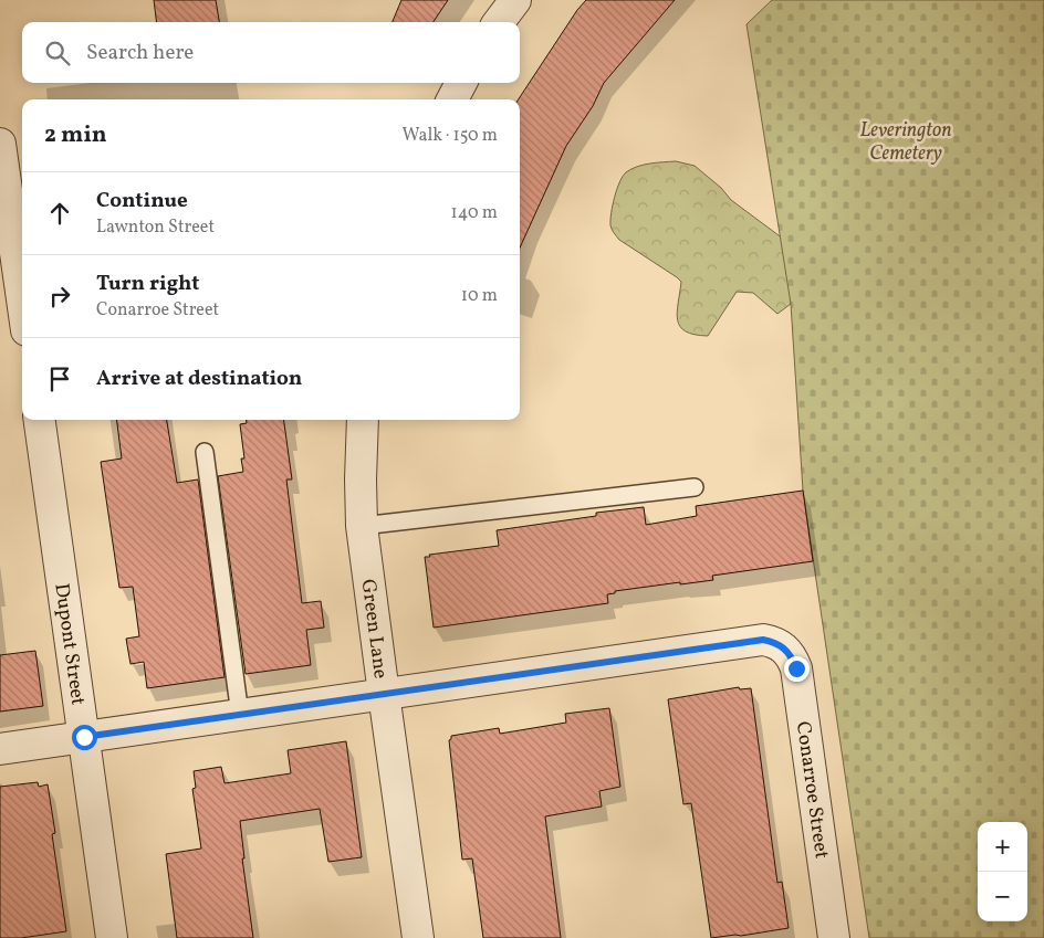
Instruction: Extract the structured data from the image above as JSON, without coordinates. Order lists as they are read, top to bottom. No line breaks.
{"streets":{"street":["Green Lane","Dupont Street","Conarroe Street"]},"crossings":[["Green Lane","Conarroe Street"]],"parks":["Leverington Cemetery"],"page":{"search":"Search here","heading":["2 min","Walk · 150 m"],"list":[["Continue","Lawnton Street","140 m"],["Turn right","Conarroe Street","10 m"],"Arrive at destination"],"map_buttons":["+","−"]}}
